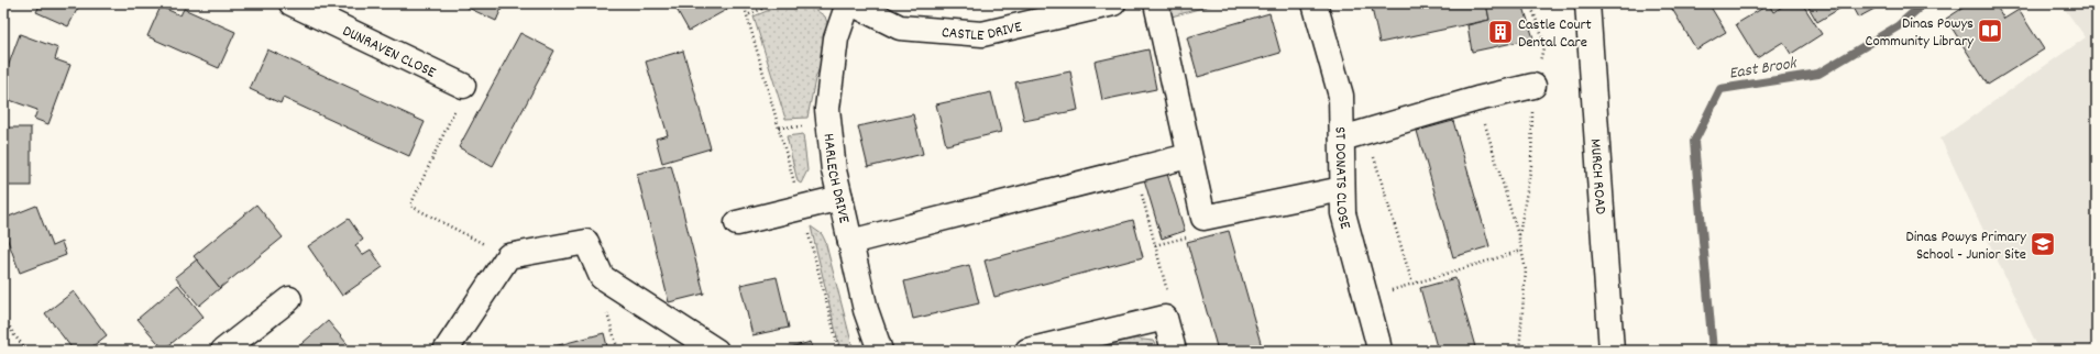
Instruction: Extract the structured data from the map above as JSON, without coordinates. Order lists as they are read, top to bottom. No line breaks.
{"streets":{"street":["CASTLE DRIVE","DUNRAVEN CLOSE","ST DONATS CLOSE","MURCH ROAD","HARLECH DRIVE"]},"water":["East Brook"],"places":{"library":["Dinas Powys Community Library"],"building":["Castle Court Dental Care"],"school or university":["Dinas Powys Primary School - Junior Site"]}}
